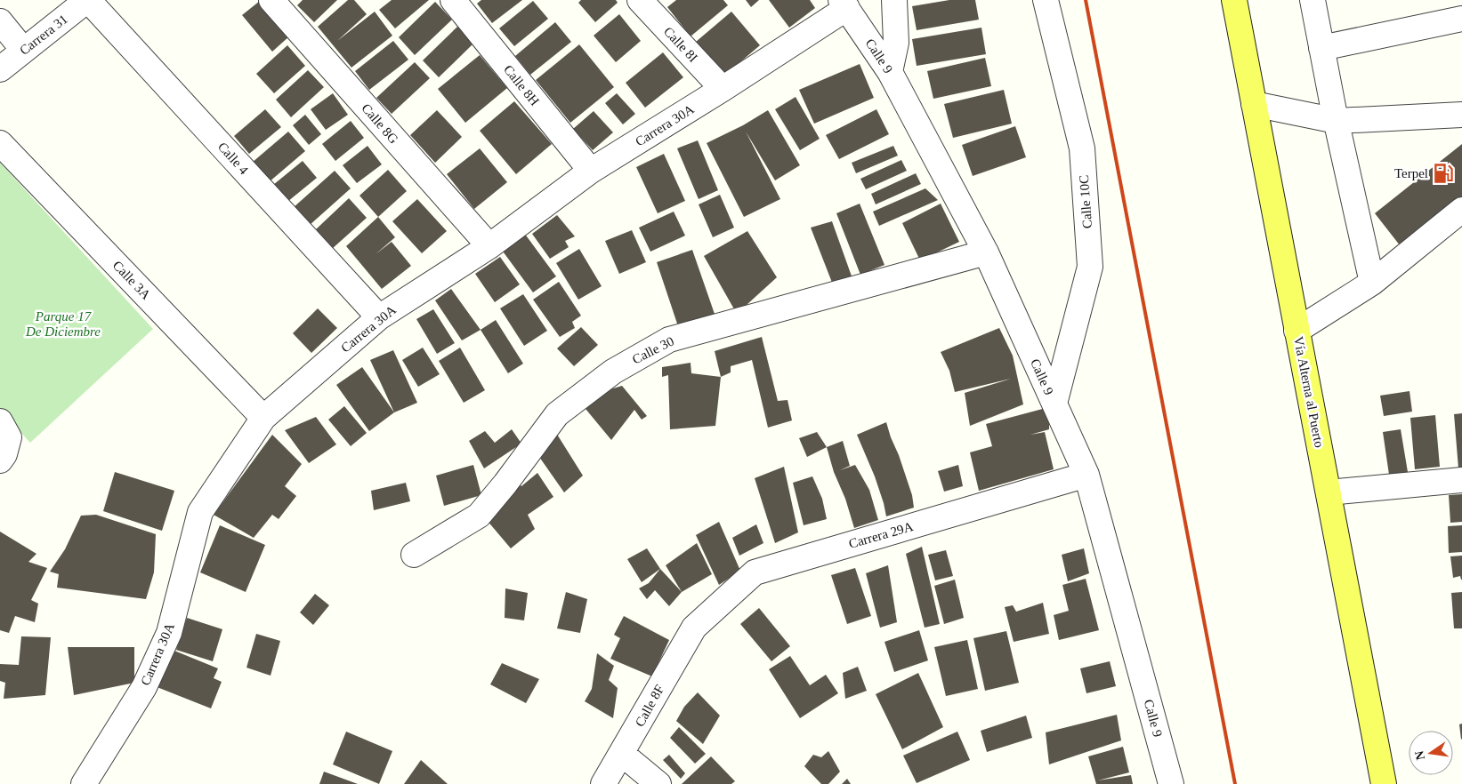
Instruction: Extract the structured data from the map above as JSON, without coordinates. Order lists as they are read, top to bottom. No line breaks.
{"streets":{"main road":["Vía Alterna al Puerto"],"street":["Carrera 31","Calle 8I","Calle 9","Calle 8H","Calle 8G","Carrera 30A","Calle 4","Calle 10C","Calle 3A","Calle 30","Carrera 29A","Calle 8F"]},"crossings":[["Carrera 31","Calle 4"],["Calle 8I","Carrera 30A"],["Calle 9","Carrera 30A"],["Calle 9","Calle 10C"],["Calle 9","Calle 30"],["Calle 9","Carrera 29A"],["Calle 8H","Carrera 30A"],["Calle 8G","Carrera 30A"],["Carrera 30A","Calle 4"],["Carrera 30A","Calle 3A"],["Carrera 29A","Calle 8F"]],"parks":["Parque 17 De Diciembre"],"places":{"fuel station":["Terpel"]},"north":"left"}
